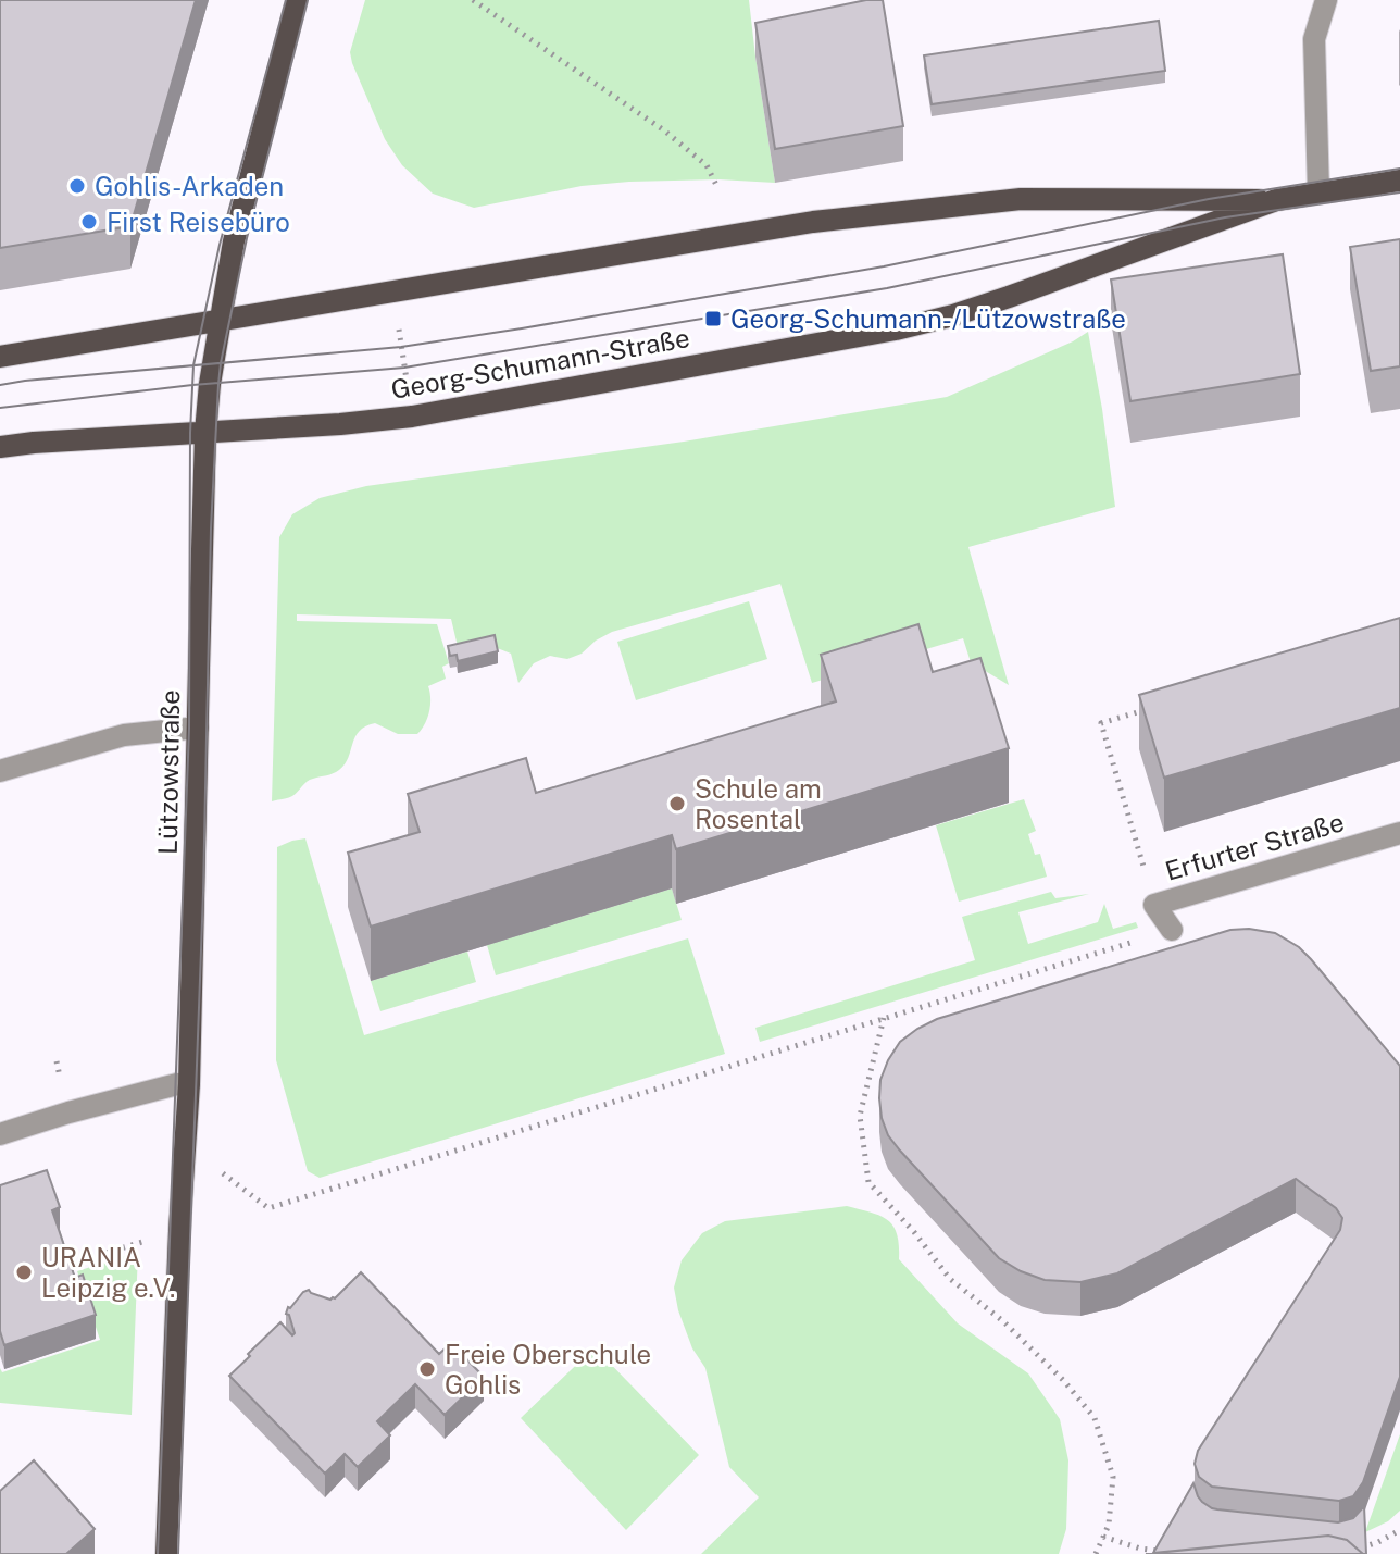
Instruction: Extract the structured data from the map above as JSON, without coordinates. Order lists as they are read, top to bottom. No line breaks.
{"streets":{"main road":["Georg-Schumann-Straße","Lützowstraße"],"street":["Erfurter Straße"]},"crossings":[["Georg-Schumann-Straße","Lützowstraße"]],"places":{"other":["Gohlis-Arkaden","First Reisebüro","Schule am Rosental","URANIA Leipzig e.V.","Freie Oberschule Gohlis"],"transit":["Georg-Schumann-/Lützowstraße"]}}
